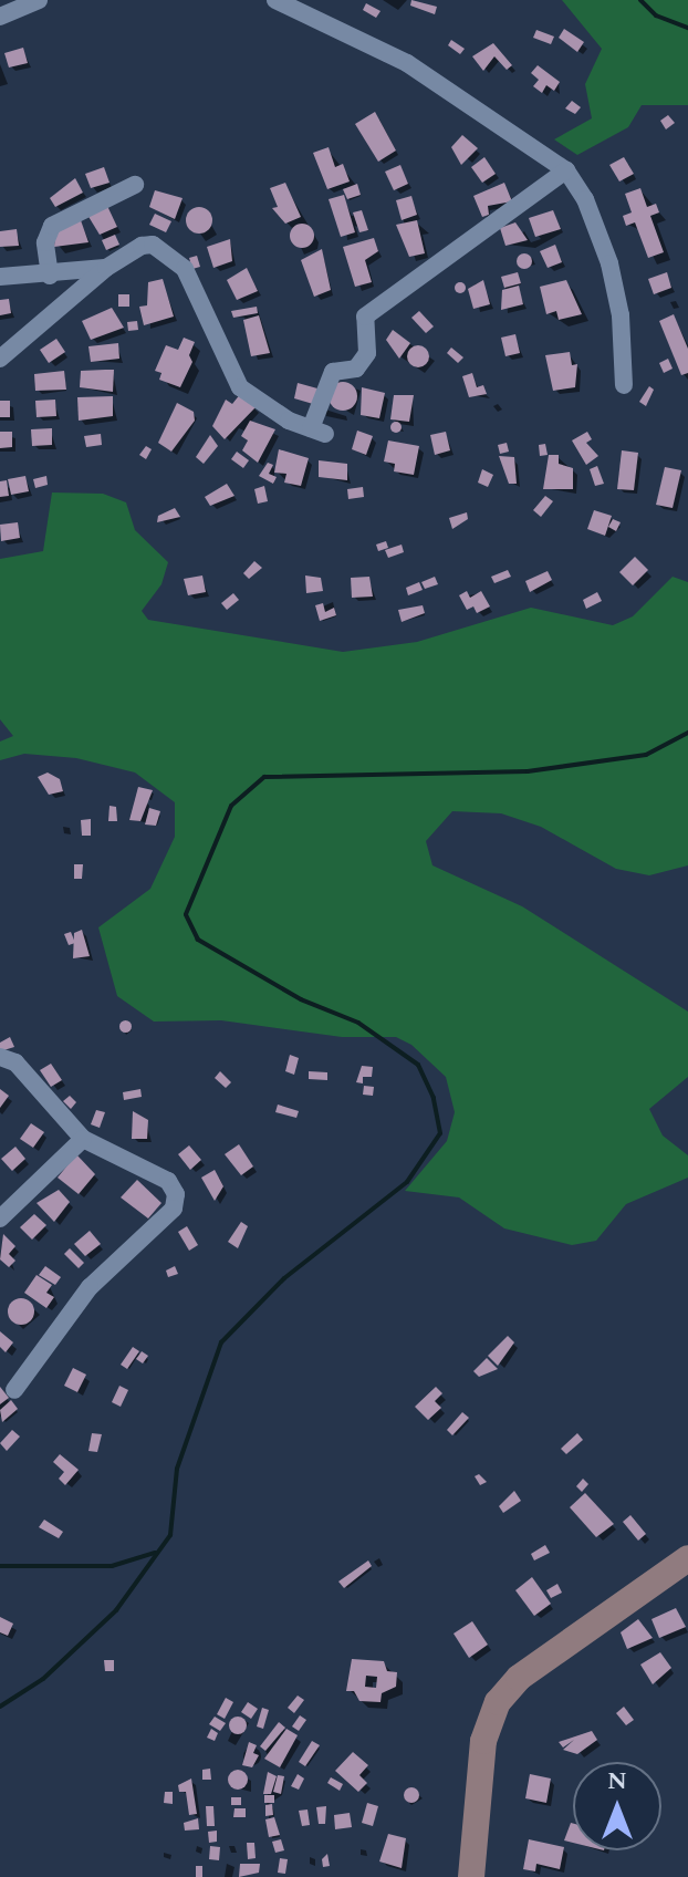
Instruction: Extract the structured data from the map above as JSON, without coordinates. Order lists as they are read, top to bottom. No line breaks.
{"north":"top"}
